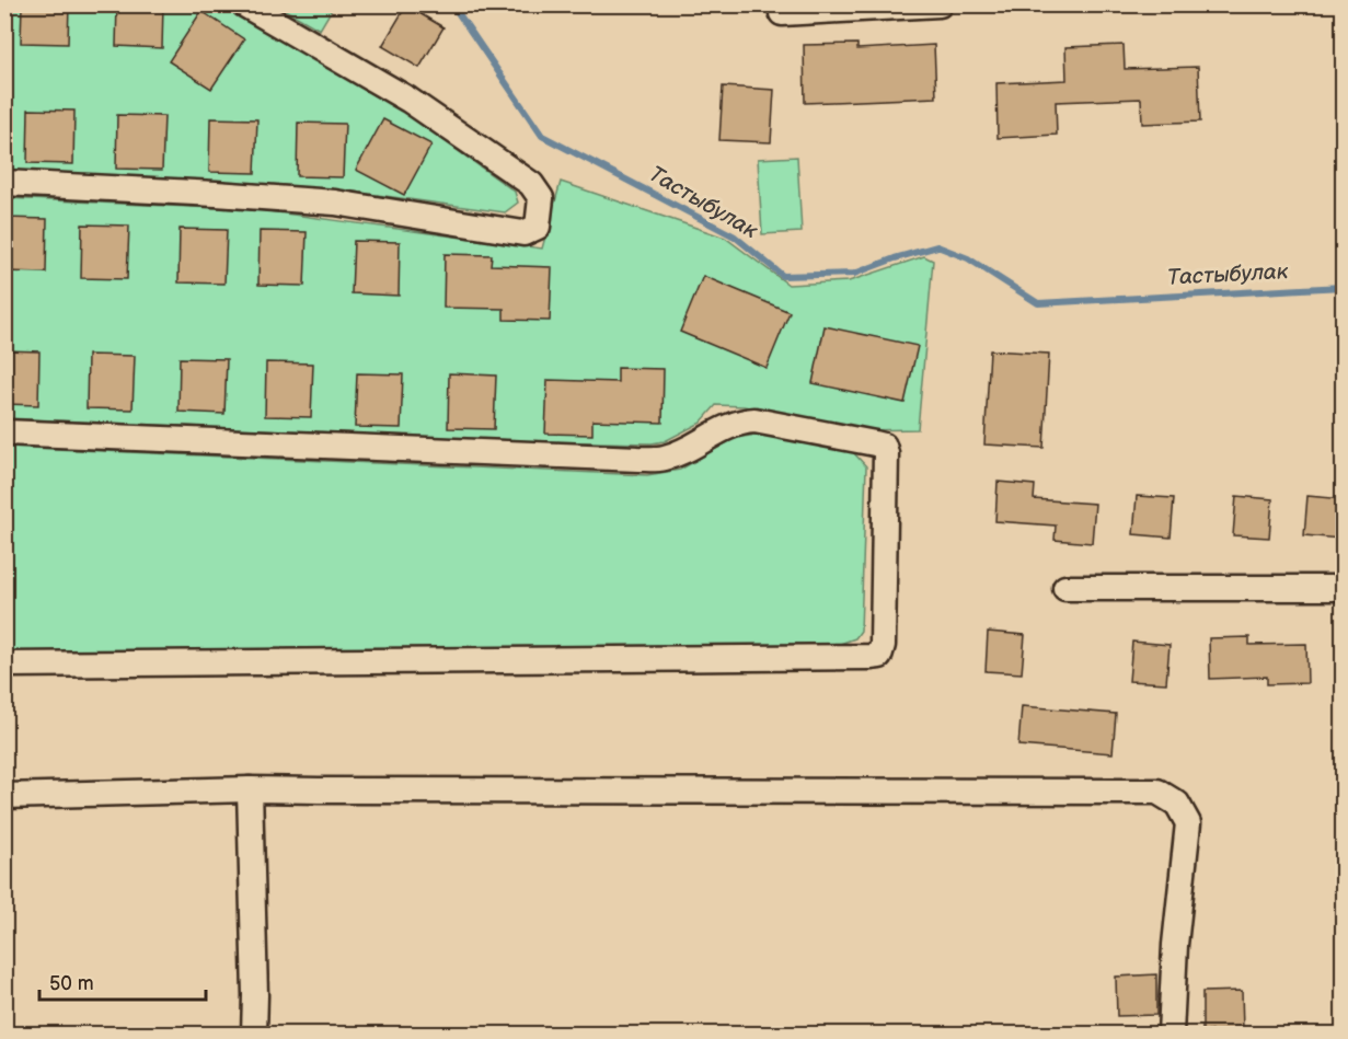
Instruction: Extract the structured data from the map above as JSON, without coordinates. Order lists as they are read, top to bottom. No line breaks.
{"water":["Тастыбулак"],"scale_bar":"50 m"}
